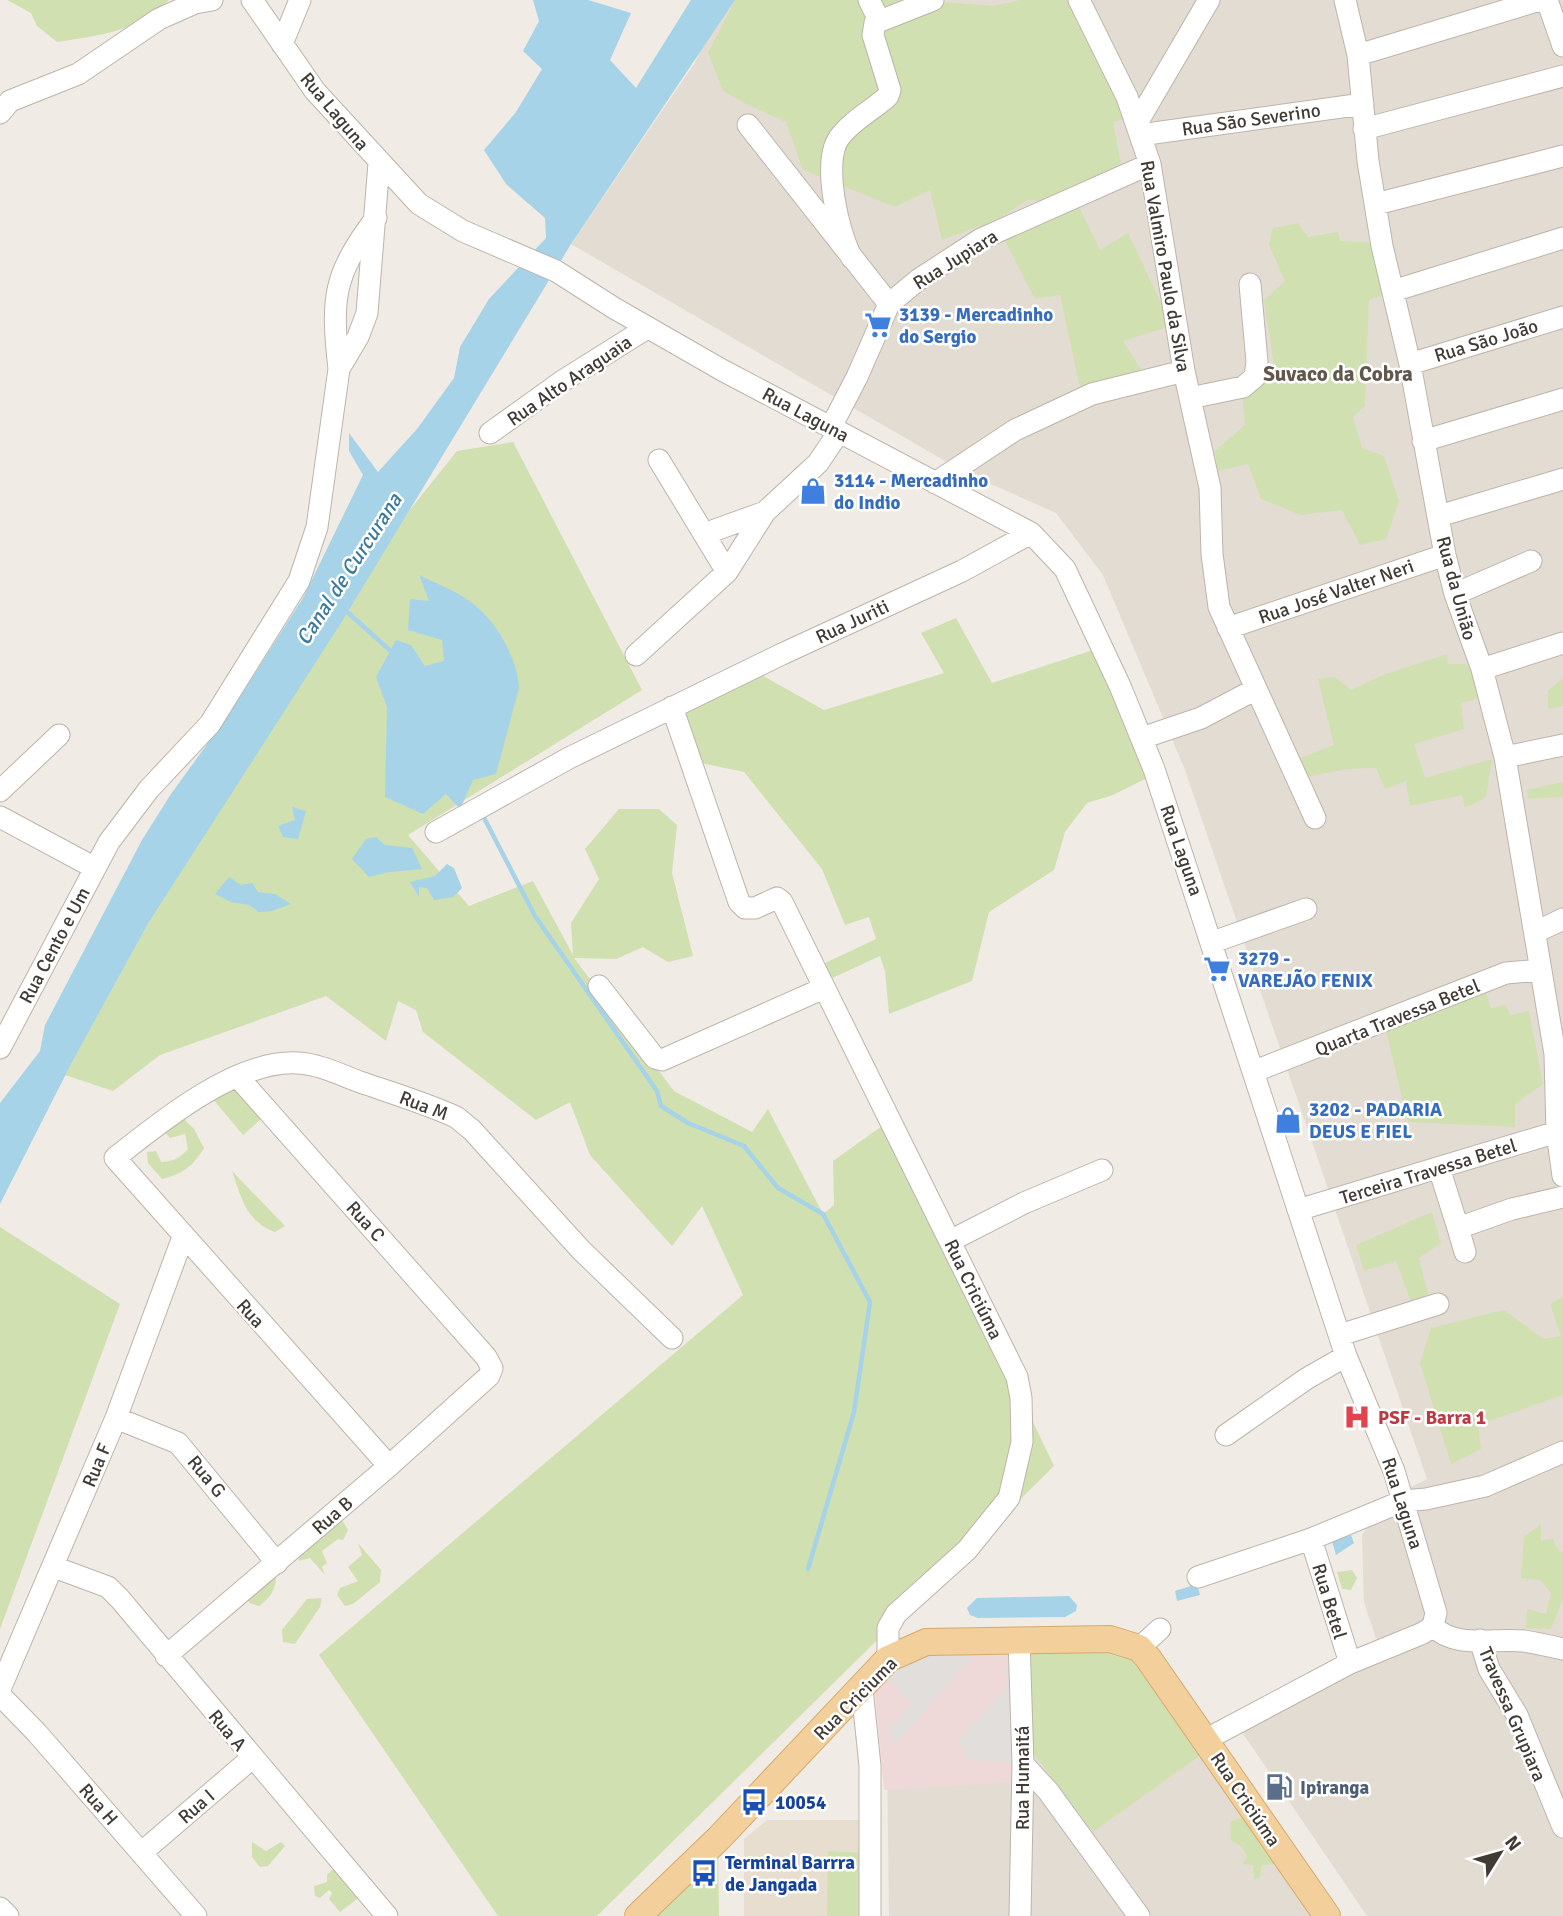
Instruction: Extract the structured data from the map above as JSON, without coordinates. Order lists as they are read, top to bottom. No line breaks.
{"streets":{"main road":["Rua Criciúma","Rua Criciuma"],"street":["Rua Laguna","Rua São Severino","Rua Jupiara","Rua Valmiro Paulo da Silva","Rua São João","Rua Alto Araguaia","Rua da União","Rua José Valter Neri","Rua Juriti","Rua Cento e Um","Quarta Travessa Betel","Rua M","Terceira Travessa Betel","Rua C","Rua","Rua F","Rua G","Rua B","Rua Betel","Travessa Grupiara","Rua A","Rua Humaitá","Rua H","Rua I"]},"crossings":[["Rua Laguna","Rua Jupiara"],["Rua Laguna","Rua Alto Araguaia"],["Rua Laguna","Rua Juriti"],["Rua Laguna","Quarta Travessa Betel"],["Rua Laguna","Terceira Travessa Betel"],["Rua Laguna","Rua Betel"],["Rua São Severino","Rua Valmiro Paulo da Silva"],["Rua São Severino","Rua da União"],["Rua Jupiara","Rua Valmiro Paulo da Silva"],["Rua Valmiro Paulo da Silva","Rua José Valter Neri"],["Rua São João","Rua da União"],["Rua da União","Rua José Valter Neri"],["Rua da União","Quarta Travessa Betel"],["Rua da União","Terceira Travessa Betel"],["Rua Juriti","Rua Criciúma"],["Rua M","Rua C"],["Rua M","Rua"],["Rua C","Rua B"],["Rua Criciúma","Rua Criciuma"],["Rua","Rua F"],["Rua","Rua B"],["Rua F","Rua G"],["Rua F","Rua A"],["Rua G","Rua B"],["Rua B","Rua A"],["Rua Criciuma","Rua Humaitá"],["Rua A","Rua I"],["Rua H","Rua I"]],"districts":["Suvaco da Cobra"],"water":["Canal de Curcurana"],"places":{"supermarket":["3139 - Mercadinho do Sergio","3279 - VAREJÃO FENIX"],"shop":["3114 - Mercadinho do Indio","3202 - PADARIA DEUS E FIEL"],"hospital":["PSF - Barra 1"],"fuel station":["Ipiranga"],"bus stop":["10054","Terminal Barrra de Jangada"]},"north":"top right"}
